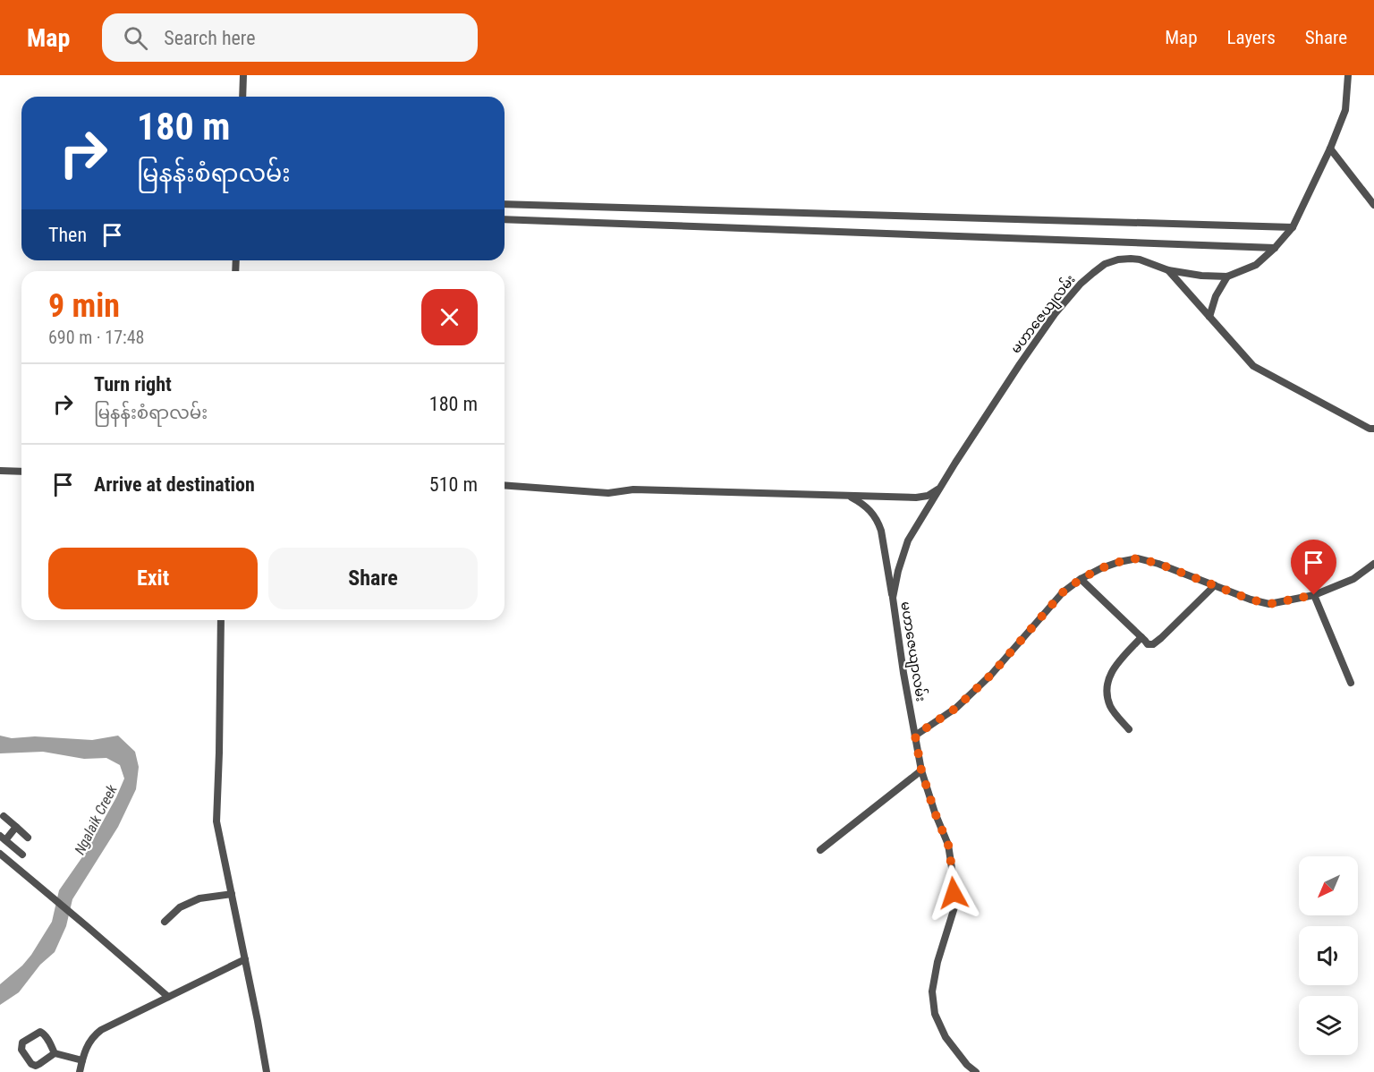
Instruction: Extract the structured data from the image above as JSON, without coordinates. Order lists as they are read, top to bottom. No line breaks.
{"streets":{"street":["မဟာဇေယျလမ်း","မဟာဇေယျာလမ်း"]},"crossings":[["မဟာဇေယျလမ်း","မဟာဇေယျာလမ်း"]],"water":["Ngalaik Creek"],"north":"bottom left","page":{"header":"Map","search":"Search here","nav":["Map","Layers","Share"],"turn":["180 m","မြနန်းစံရာလမ်း"],"then":"Then","heading":["9 min","690 m · 17:48"],"list":[{"name":"Turn right","note":"မြနန်းစံရာလမ်း","value":"180 m"},{"name":"Arrive at destination","value":"510 m"}],"buttons":["Exit","Share"]}}
